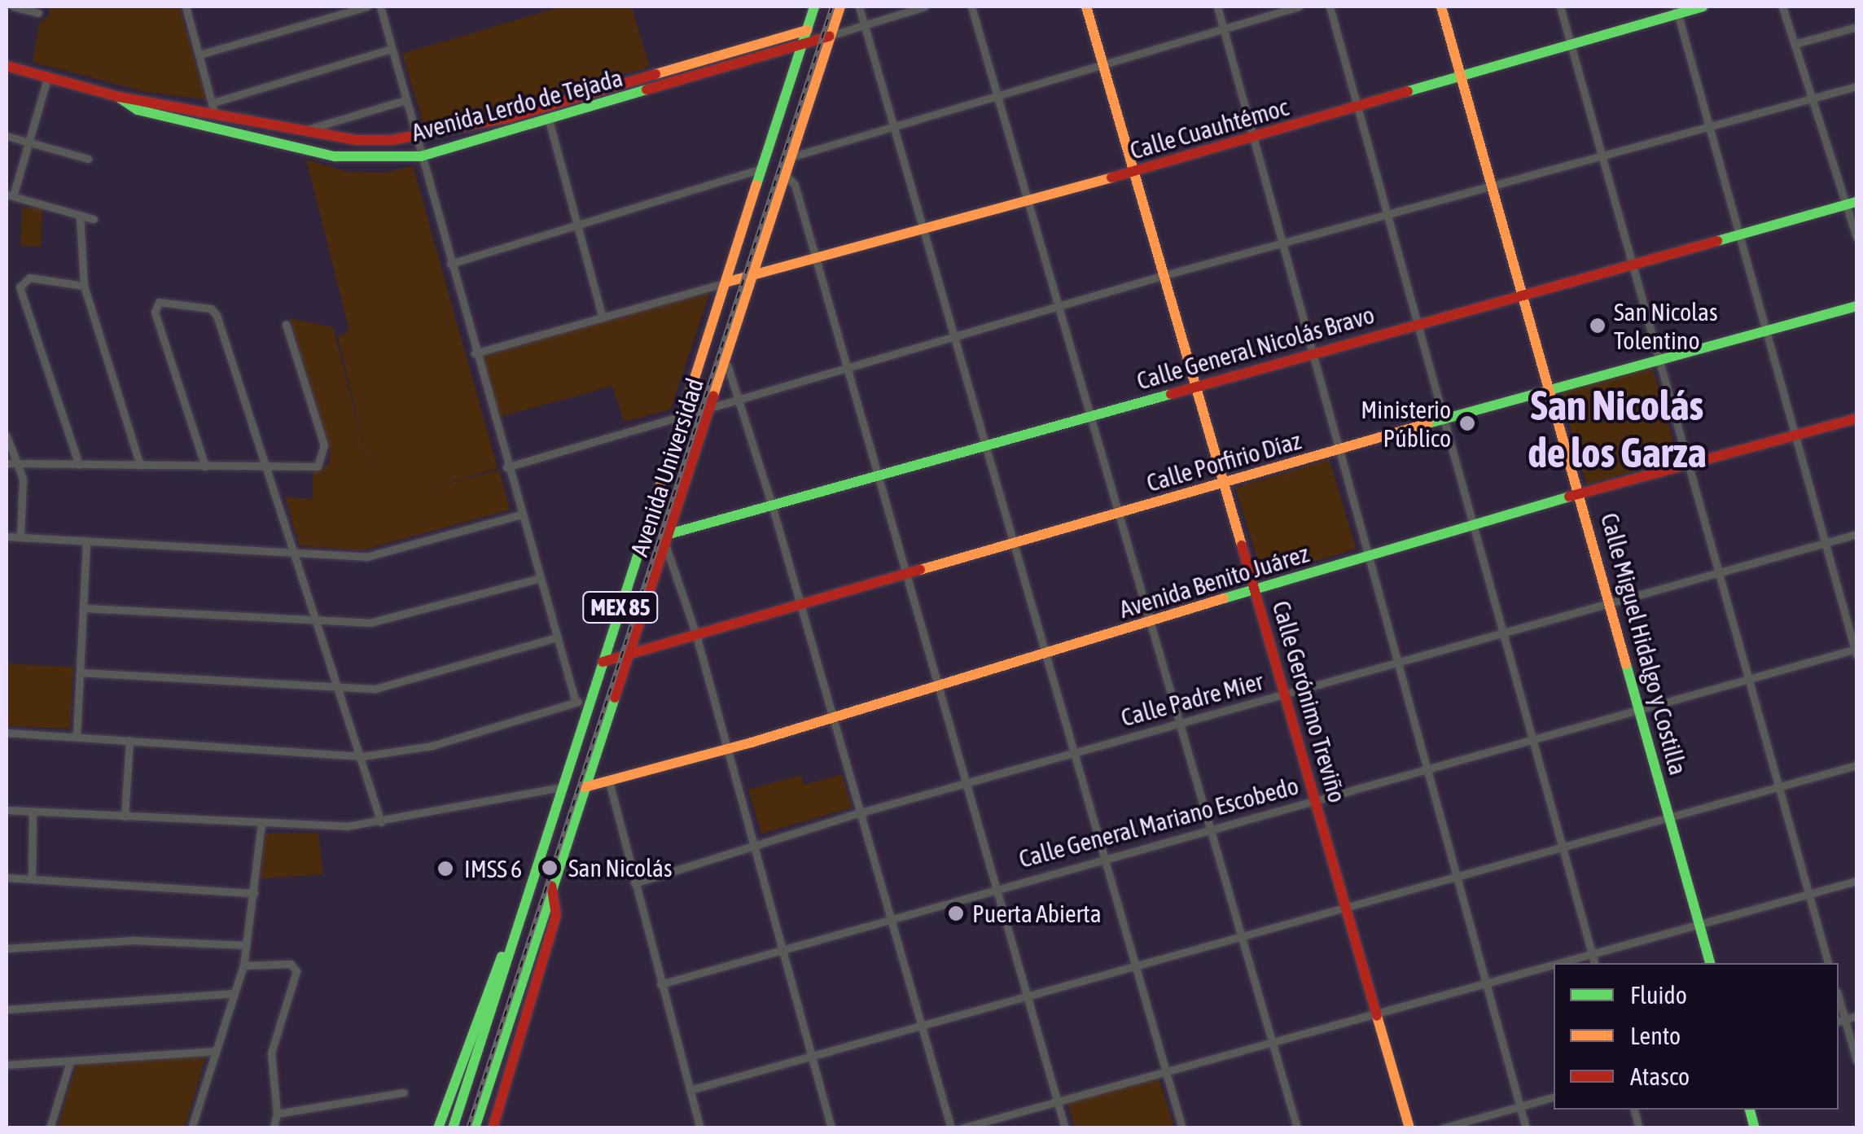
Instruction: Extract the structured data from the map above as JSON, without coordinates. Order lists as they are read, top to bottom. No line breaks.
{"streets":{"main road":["Avenida Lerdo de Tejada","Calle Cuauhtémoc","Calle General Nicolás Bravo","Calle Porfirio Díaz","Avenida Universidad","Avenida Benito Juárez","MEX 85","Calle Miguel Hidalgo y Costilla","Calle Gerónimo Treviño"],"street":["Calle Padre Mier","Calle General Mariano Escobedo"]},"crossings":[["Avenida Lerdo de Tejada","Avenida Universidad"],["Calle Cuauhtémoc","Avenida Universidad"],["Calle Cuauhtémoc","Calle Miguel Hidalgo y Costilla"],["Calle Cuauhtémoc","Calle Gerónimo Treviño"],["Calle General Nicolás Bravo","Avenida Universidad"],["Calle General Nicolás Bravo","Calle Miguel Hidalgo y Costilla"],["Calle General Nicolás Bravo","Calle Gerónimo Treviño"],["Calle Porfirio Díaz","Avenida Universidad"],["Calle Porfirio Díaz","Calle Miguel Hidalgo y Costilla"],["Calle Porfirio Díaz","Calle Gerónimo Treviño"],["Avenida Universidad","Avenida Benito Juárez"],["Avenida Benito Juárez","Calle Miguel Hidalgo y Costilla"],["Avenida Benito Juárez","Calle Gerónimo Treviño"],["Calle Miguel Hidalgo y Costilla","Calle Padre Mier"],["Calle Miguel Hidalgo y Costilla","Calle General Mariano Escobedo"],["Calle Padre Mier","Calle Gerónimo Treviño"],["Calle Gerónimo Treviño","Calle General Mariano Escobedo"]],"districts":["San Nicolás de los Garza"],"places":["San Nicolas Tolentino","Ministerio Público","San Nicolás","IMSS 6","Puerta Abierta"],"legend":["Fluido","Lento","Atasco"]}
